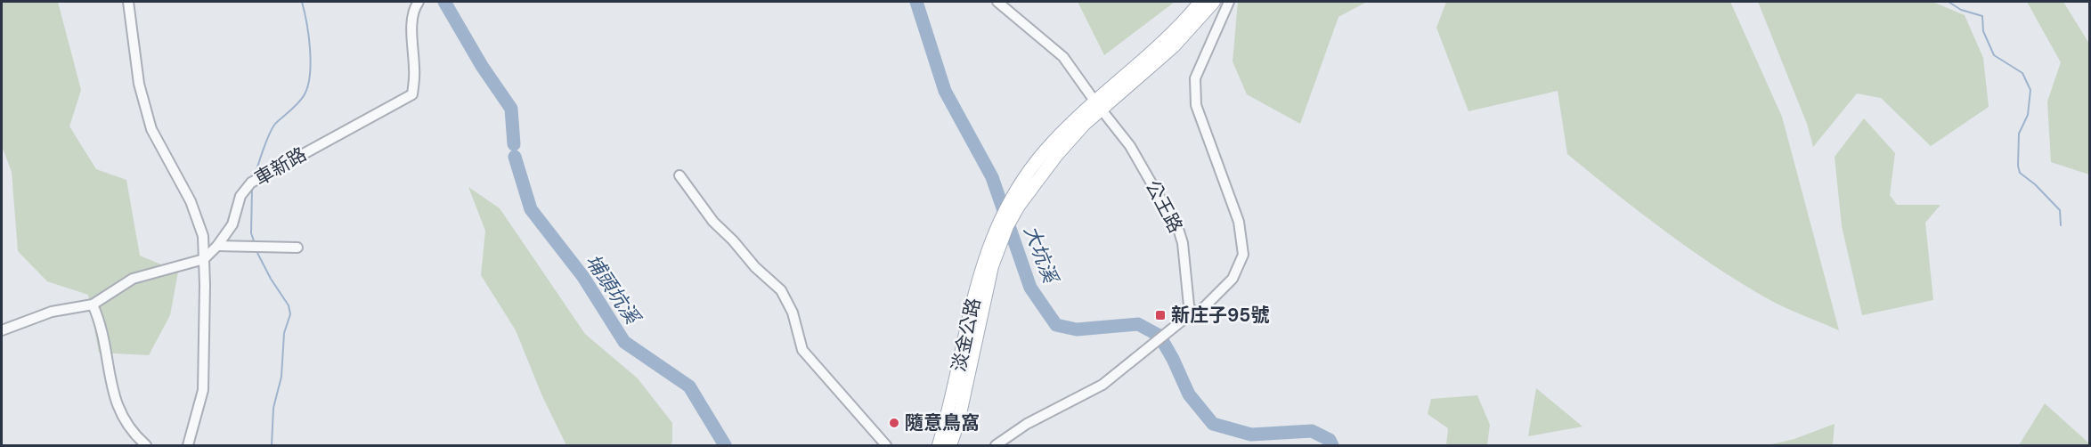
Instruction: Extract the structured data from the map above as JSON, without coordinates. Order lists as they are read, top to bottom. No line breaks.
{"streets":{"main road":["淡金公路"],"street":["車新路","公王路"]},"water":["大坑溪","埔頭坑溪"],"places":{"transit":["新庄子95號"],"other":["隨意鳥窩"]}}
